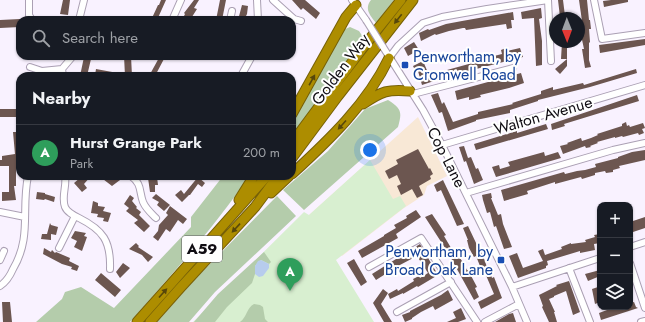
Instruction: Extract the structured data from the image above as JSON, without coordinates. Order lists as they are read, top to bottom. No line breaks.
{"streets":{"highway":["Golden Way","A59"],"street":["Walton Avenue","Cop Lane"]},"crossings":[["Walton Avenue","Cop Lane"]],"places":{"transit":["Penwortham, by Cromwell Road","Penwortham, by Broad Oak Lane"]},"north":"bottom","page":{"search":"Search here","heading":"Nearby","list":[{"mark":"A","name":"Hurst Grange Park","note":"Park","value":"200 m"}],"map_buttons":["+","−"],"pins":"A"}}
